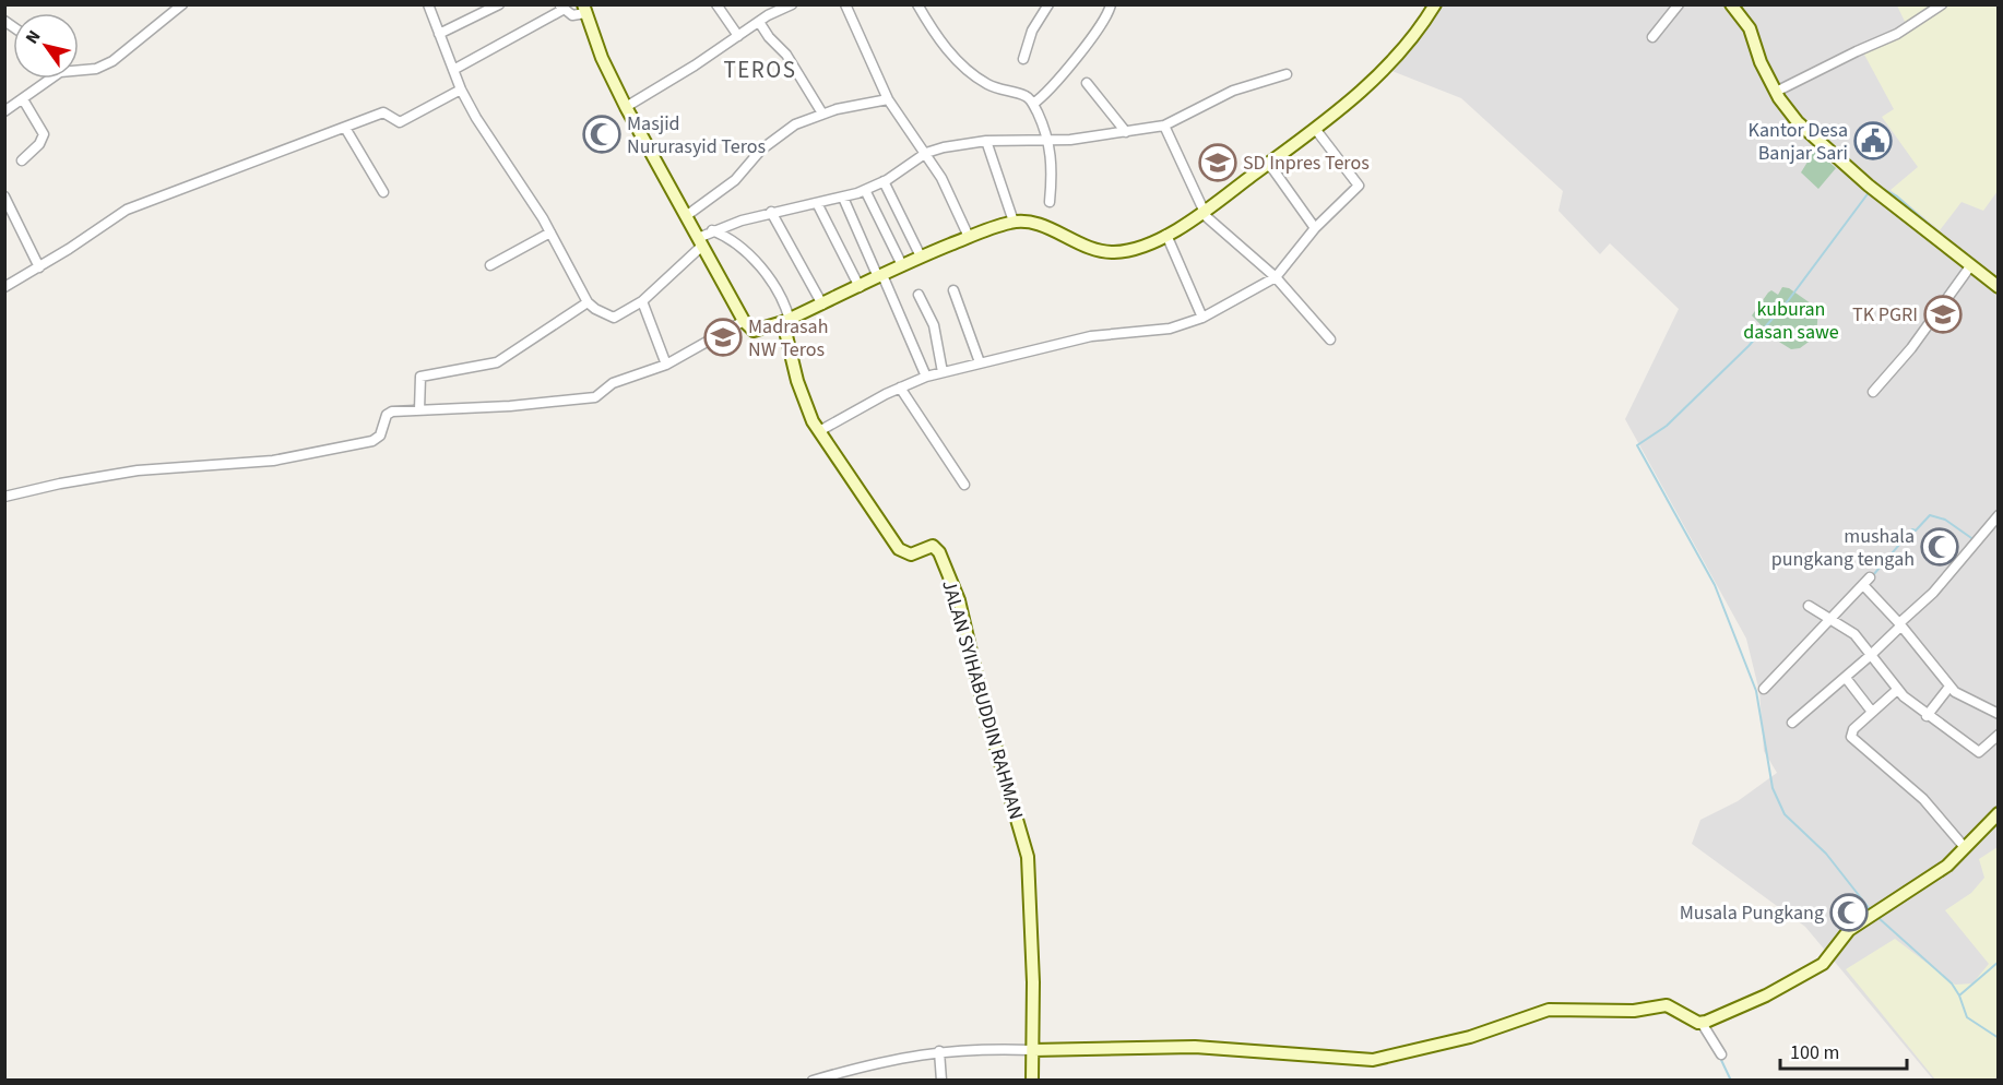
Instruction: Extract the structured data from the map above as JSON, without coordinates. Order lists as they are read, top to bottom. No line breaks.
{"streets":{"street":["JALAN SYIHABUDDIN RAHMAN"]},"districts":["TEROS"],"parks":["kuburan dasan sawe"],"places":{"mosque":["Masjid Nururasyid Teros","mushala pungkang tengah","Musala Pungkang"],"public building":["Kantor Desa Banjar Sari"],"school or university":["SD Inpres Teros","TK PGRI","Madrasah NW Teros"]},"scale_bar":"100 m","north":"top left"}
